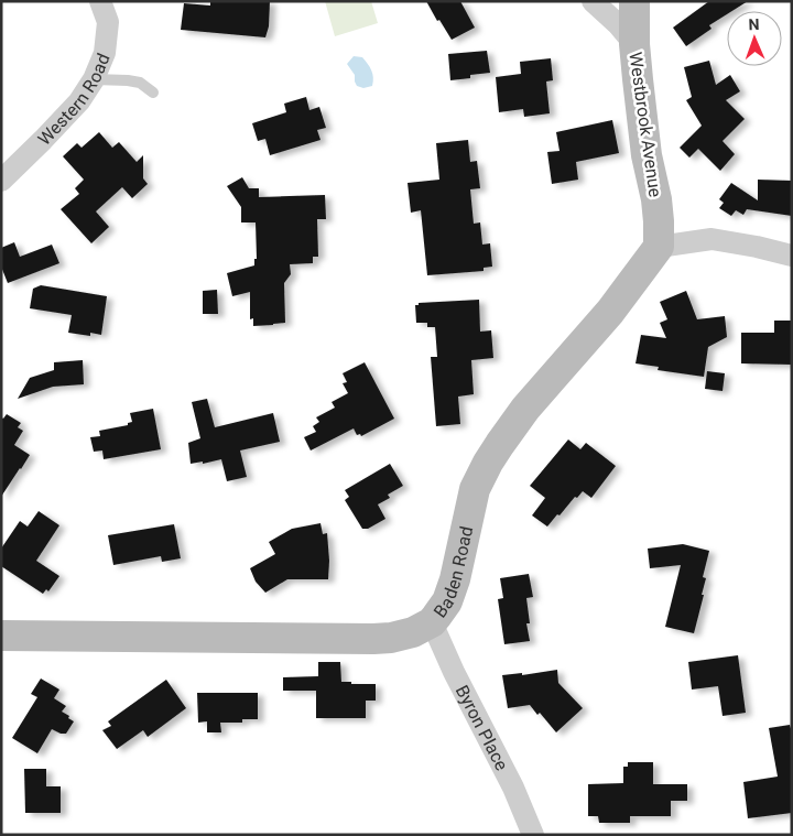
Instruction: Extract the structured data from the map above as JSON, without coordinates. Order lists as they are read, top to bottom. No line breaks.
{"streets":{"street":["Western Road","Westbrook Avenue","Baden Road","Byron Place"]},"crossings":[["Westbrook Avenue","Baden Road"],["Baden Road","Byron Place"]],"north":"top"}
